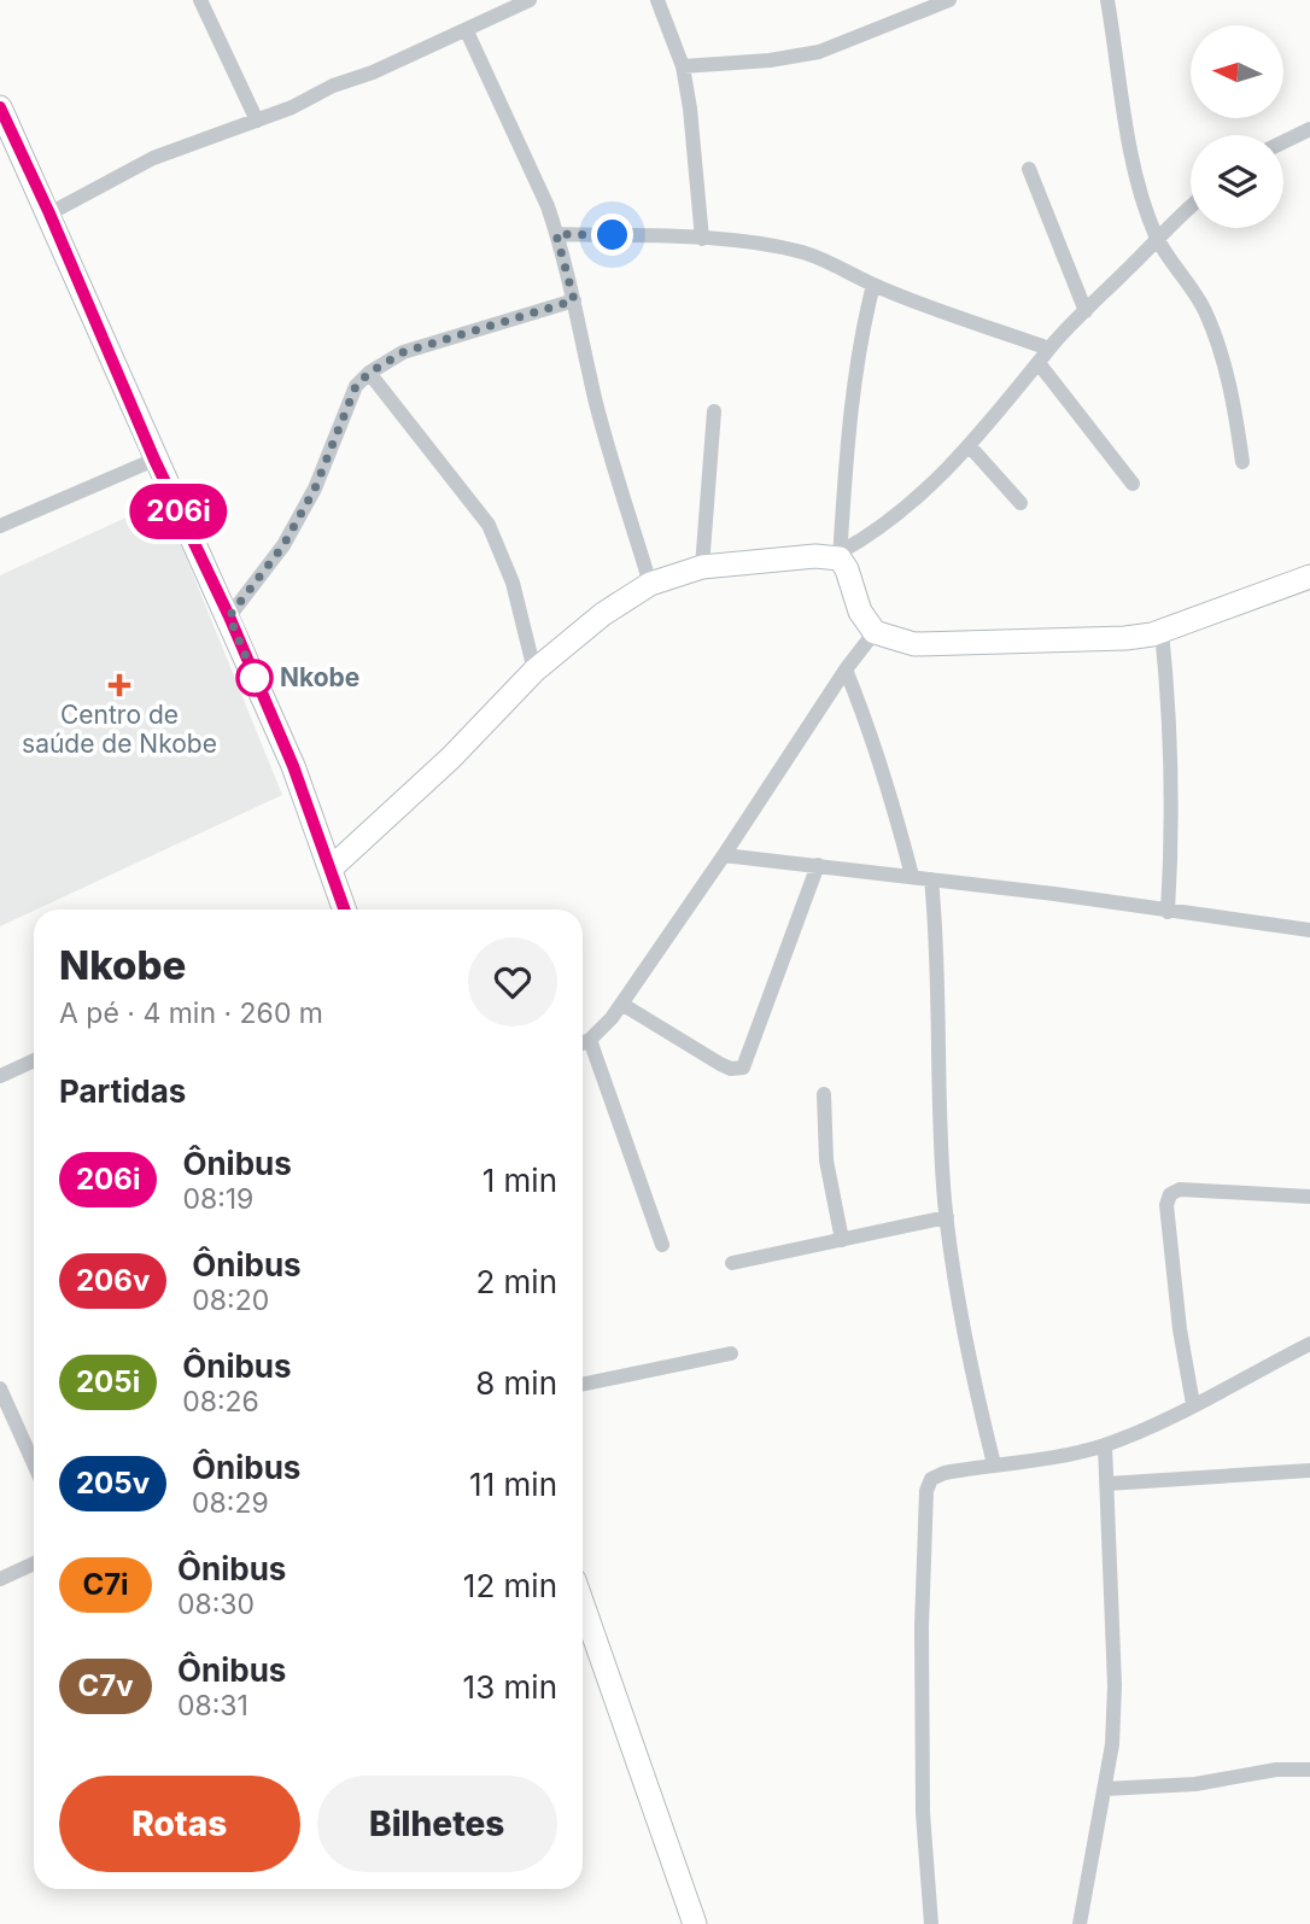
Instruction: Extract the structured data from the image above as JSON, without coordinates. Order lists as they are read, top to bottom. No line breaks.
{"places":{"other":["Nkobe"],"health":["Centro de saúde de Nkobe"]},"lines":["bus line 206i"],"north":"left","page":{"on_map":"206i","heading":[["Nkobe","A pé · 4 min · 260 m"],"Partidas"],"list":[{"mark":"206i","name":"Ônibus","note":"08:19","value":"1 min"},{"mark":"206v","name":"Ônibus","note":"08:20","value":"2 min"},{"mark":"205i","name":"Ônibus","note":"08:26","value":"8 min"},{"mark":"205v","name":"Ônibus","note":"08:29","value":"11 min"},{"mark":"C7i","name":"Ônibus","note":"08:30","value":"12 min"},{"mark":"C7v","name":"Ônibus","note":"08:31","value":"13 min"}],"buttons":["Rotas","Bilhetes"]}}
